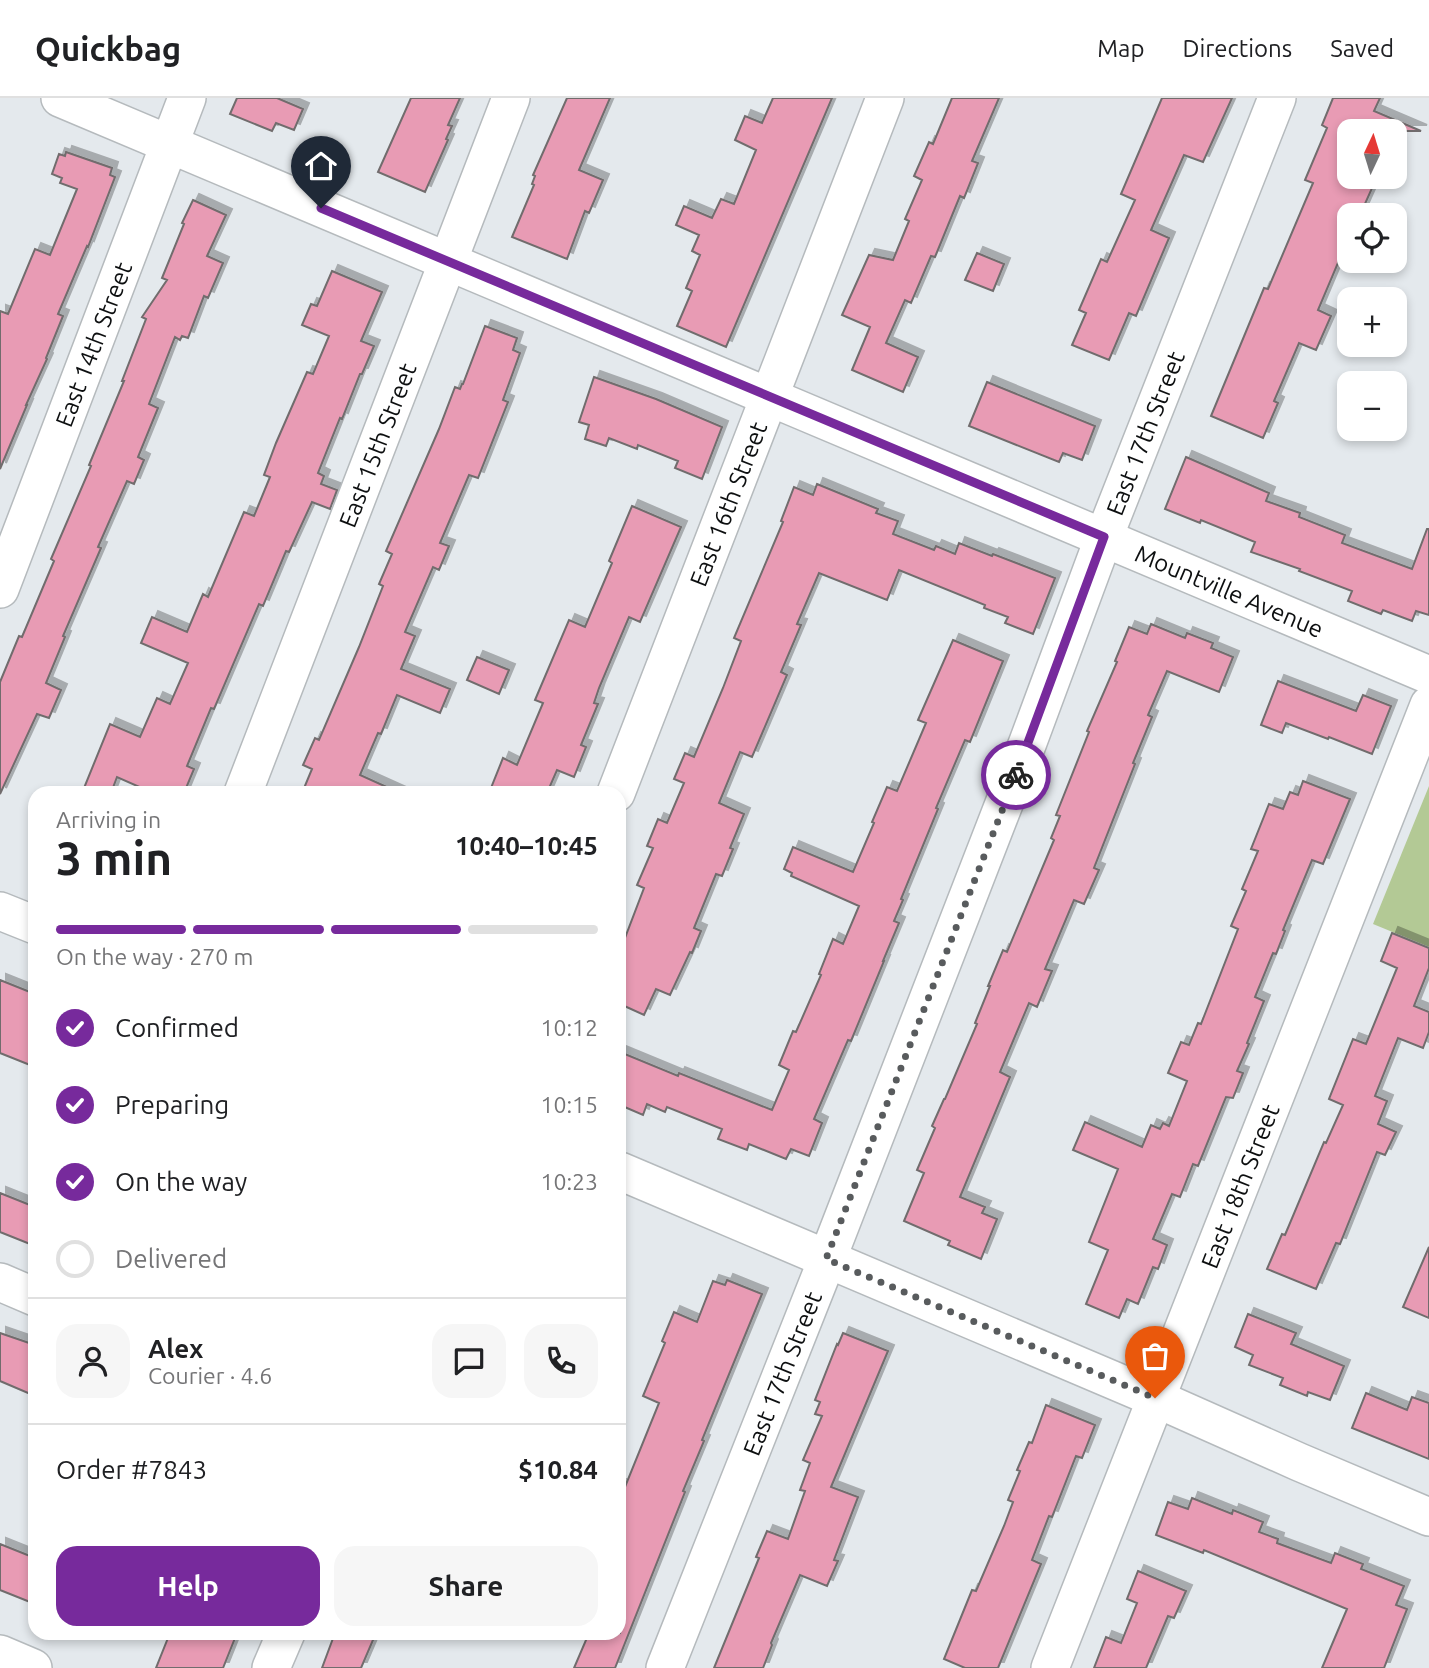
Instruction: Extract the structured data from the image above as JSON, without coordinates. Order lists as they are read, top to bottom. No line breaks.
{"streets":{"street":["East 14th Street","East 17th Street","East 15th Street","East 16th Street","Mountville Avenue","East 18th Street"]},"crossings":[["East 14th Street","Mountville Avenue"],["East 17th Street","Mountville Avenue"],["East 15th Street","Mountville Avenue"],["East 16th Street","Mountville Avenue"]],"north":"top","page":{"header":"Quickbag","nav":["Map","Directions","Saved"],"map_buttons":["+","−"],"heading":["3 min","Arriving in","10:40–10:45"],"panel":["Alex","Courier · 4.6","Order #7843","$10.84"],"bar":"On the way · 270 m","list":[["Confirmed","10:12"],["Preparing","10:15"],["On the way","10:23"],"Delivered"],"buttons":["Help","Share"]}}
